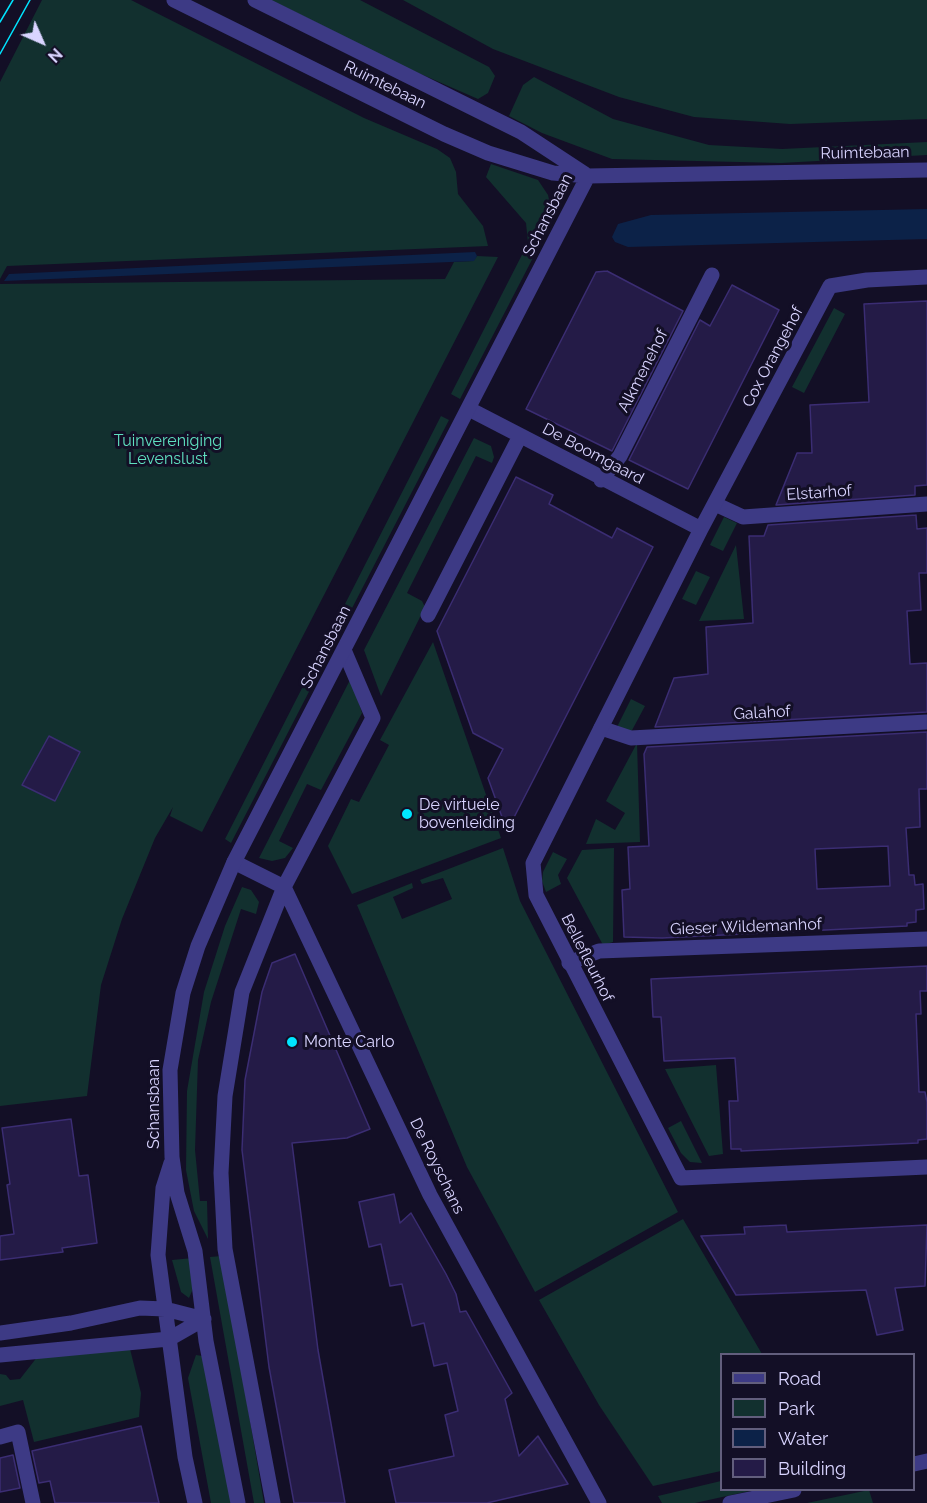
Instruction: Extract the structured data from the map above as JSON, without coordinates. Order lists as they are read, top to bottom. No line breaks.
{"streets":{"street":["Ruimtebaan","Schansbaan","Cox Orangehof","Alkmenehof","De Boomgaard","Elstarhof","Galahof","Gieser Wildemanhof","Bellefleurhof","De Royschans"]},"crossings":[["Ruimtebaan","Schansbaan"],["Schansbaan","De Boomgaard"],["Cox Orangehof","De Boomgaard"],["Cox Orangehof","Elstarhof"],["Cox Orangehof","Bellefleurhof"],["Alkmenehof","De Boomgaard"],["De Boomgaard","Bellefleurhof"],["Galahof","Bellefleurhof"],["Gieser Wildemanhof","Bellefleurhof"]],"parks":["Tuinvereniging Levenslust"],"places":["De virtuele bovenleiding","Monte Carlo"],"legend":["Road","Park","Water","Building"],"north":"bottom right"}
